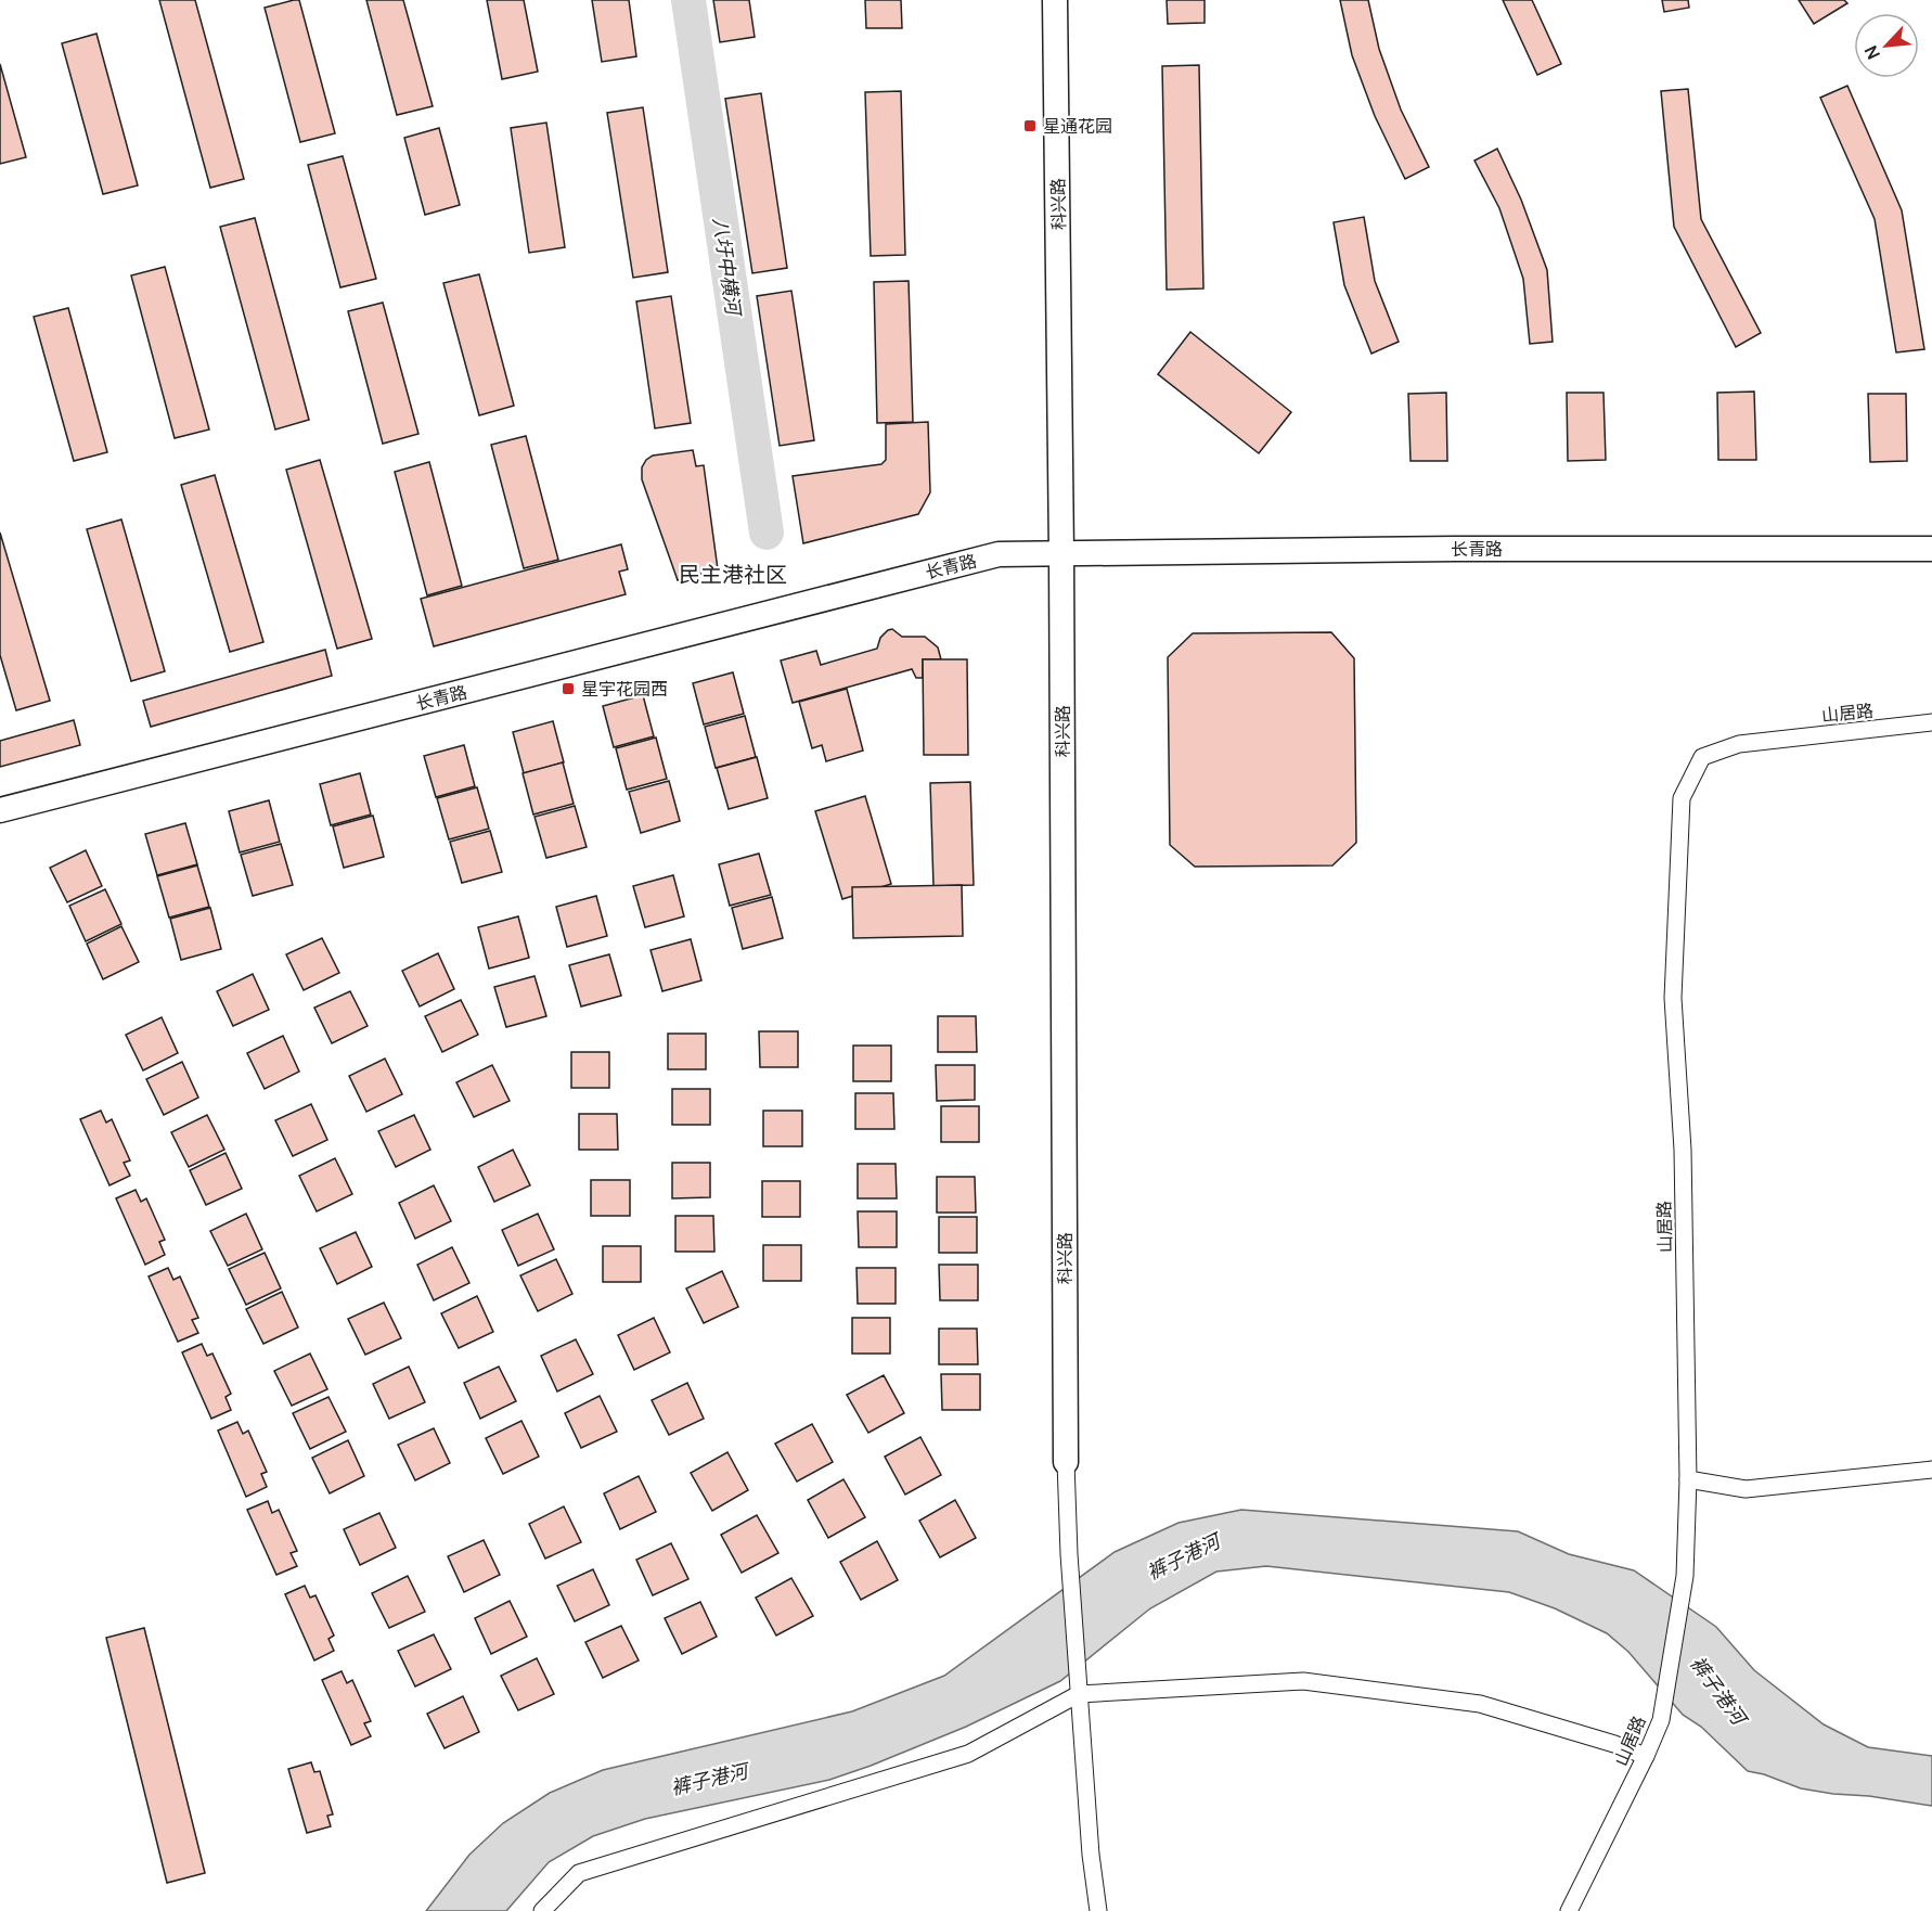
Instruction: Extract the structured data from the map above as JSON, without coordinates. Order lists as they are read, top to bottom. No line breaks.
{"streets":{"street":["科兴路","长青路","山居路"]},"crossings":[["科兴路","长青路"]],"districts":["民主港社区"],"water":["八圩中横河","裤子港河"],"places":{"transit":["星通花园","星宇花园西"]},"north":"bottom left"}
